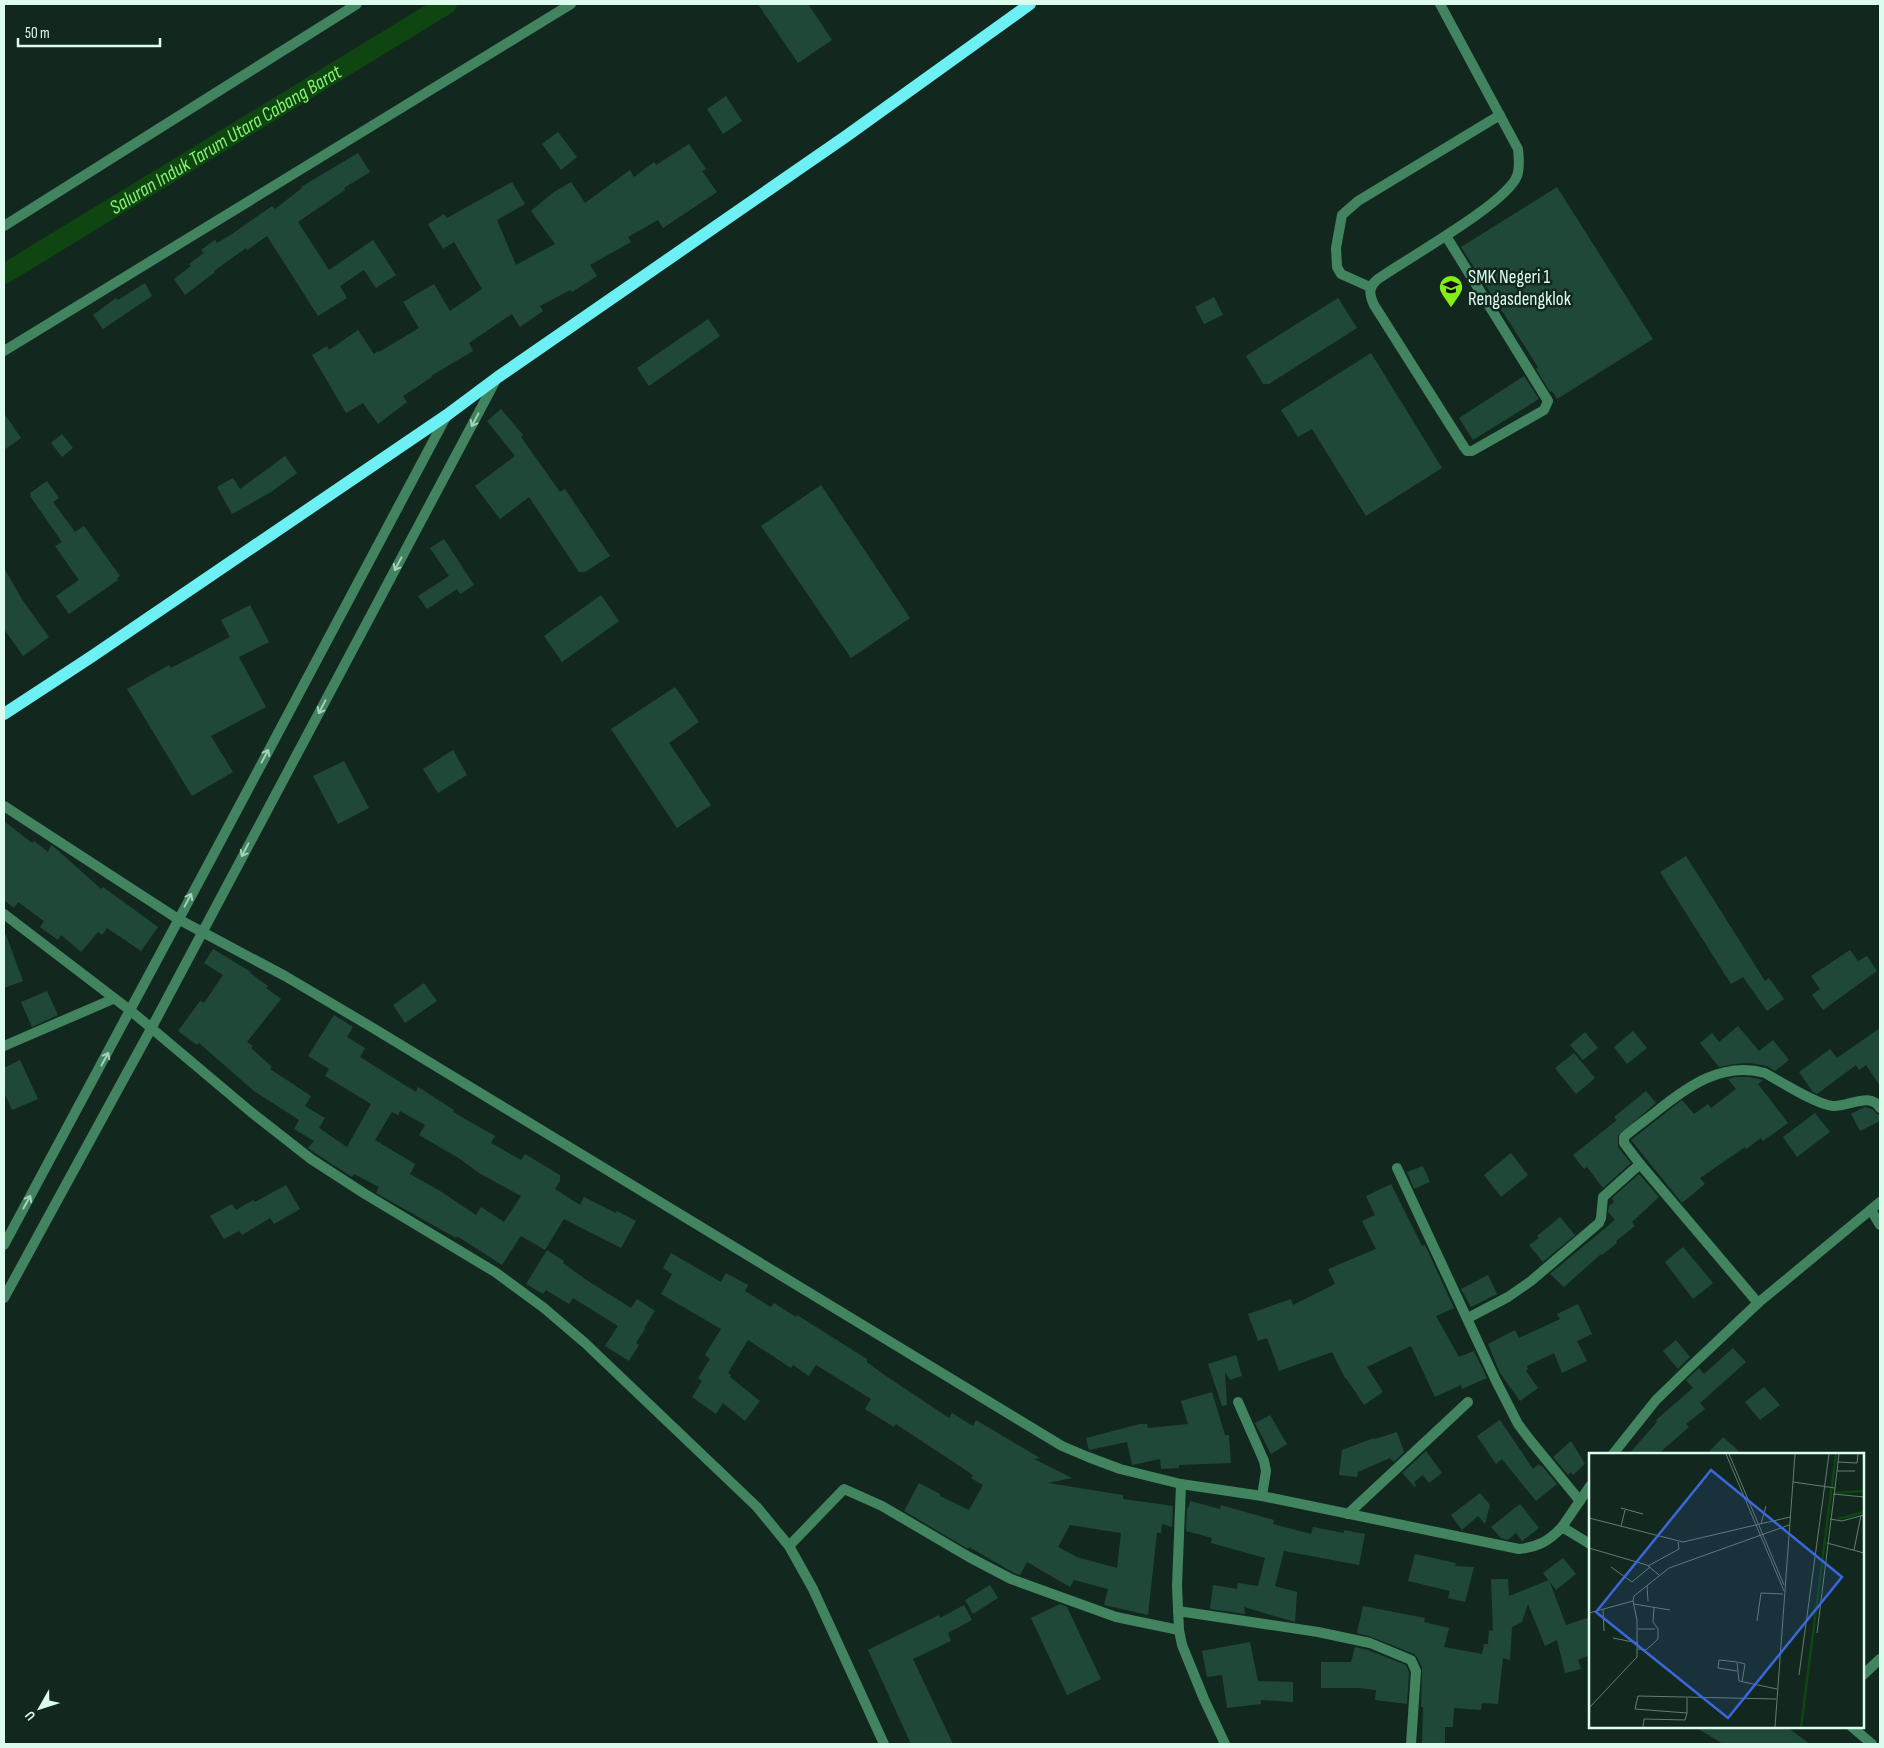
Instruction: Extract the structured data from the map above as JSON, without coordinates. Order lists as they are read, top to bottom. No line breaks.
{"water":["Saluran Induk Tarum Utara Cabang Barat"],"places":{"school or university":["SMK Negeri 1 Rengasdengklok"]},"scale_bar":"50 m","north":"bottom left"}
